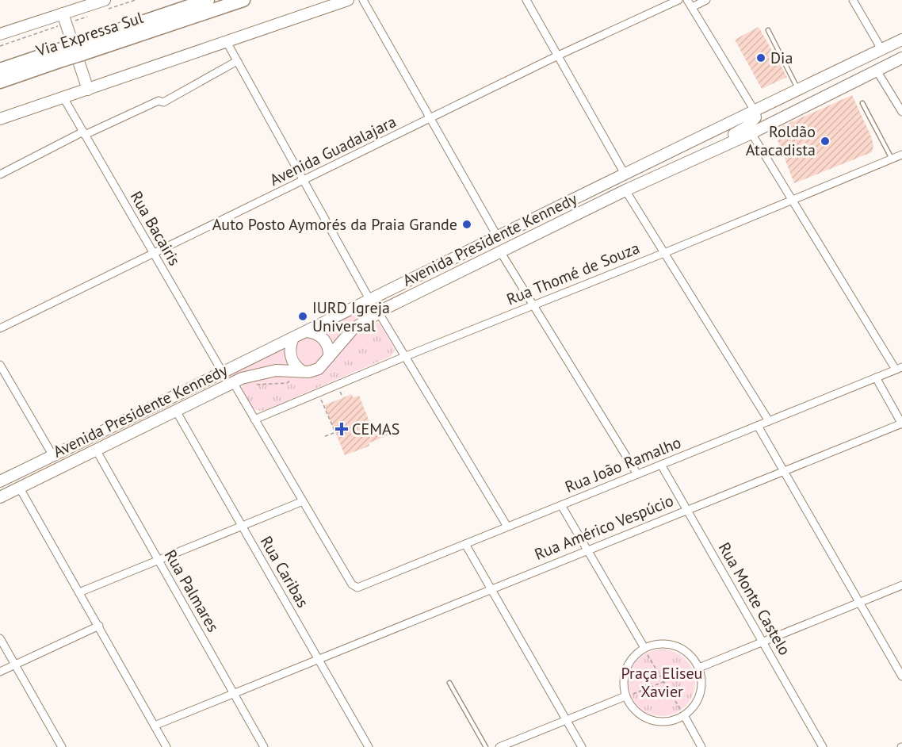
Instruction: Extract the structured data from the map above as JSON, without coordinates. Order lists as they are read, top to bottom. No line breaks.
{"streets":{"highway":["Via Expressa Sul"],"main road":["Avenida Presidente Kennedy"],"street":["Avenida Guadalajara","Rua Bacairis","Rua Thomé de Souza","Rua João Ramalho","Rua Américo Vespúcio","Rua Caribas","Rua Palmares","Rua Monte Castelo"]},"crossings":[["Avenida Guadalajara","Rua Bacairis"],["Rua Bacairis","Avenida Presidente Kennedy"],["Avenida Presidente Kennedy","Rua Caribas"],["Avenida Presidente Kennedy","Rua Palmares"],["Rua João Ramalho","Rua Monte Castelo"],["Rua Américo Vespúcio","Rua Caribas"],["Rua Américo Vespúcio","Rua Palmares"],["Rua Américo Vespúcio","Rua Monte Castelo"]],"parks":["Praça Eliseu Xavier"],"places":{"other":["Dia","Roldão Atacadista","Auto Posto Aymorés da Praia Grande","IURD Igreja Universal"],"health":["CEMAS"]}}
